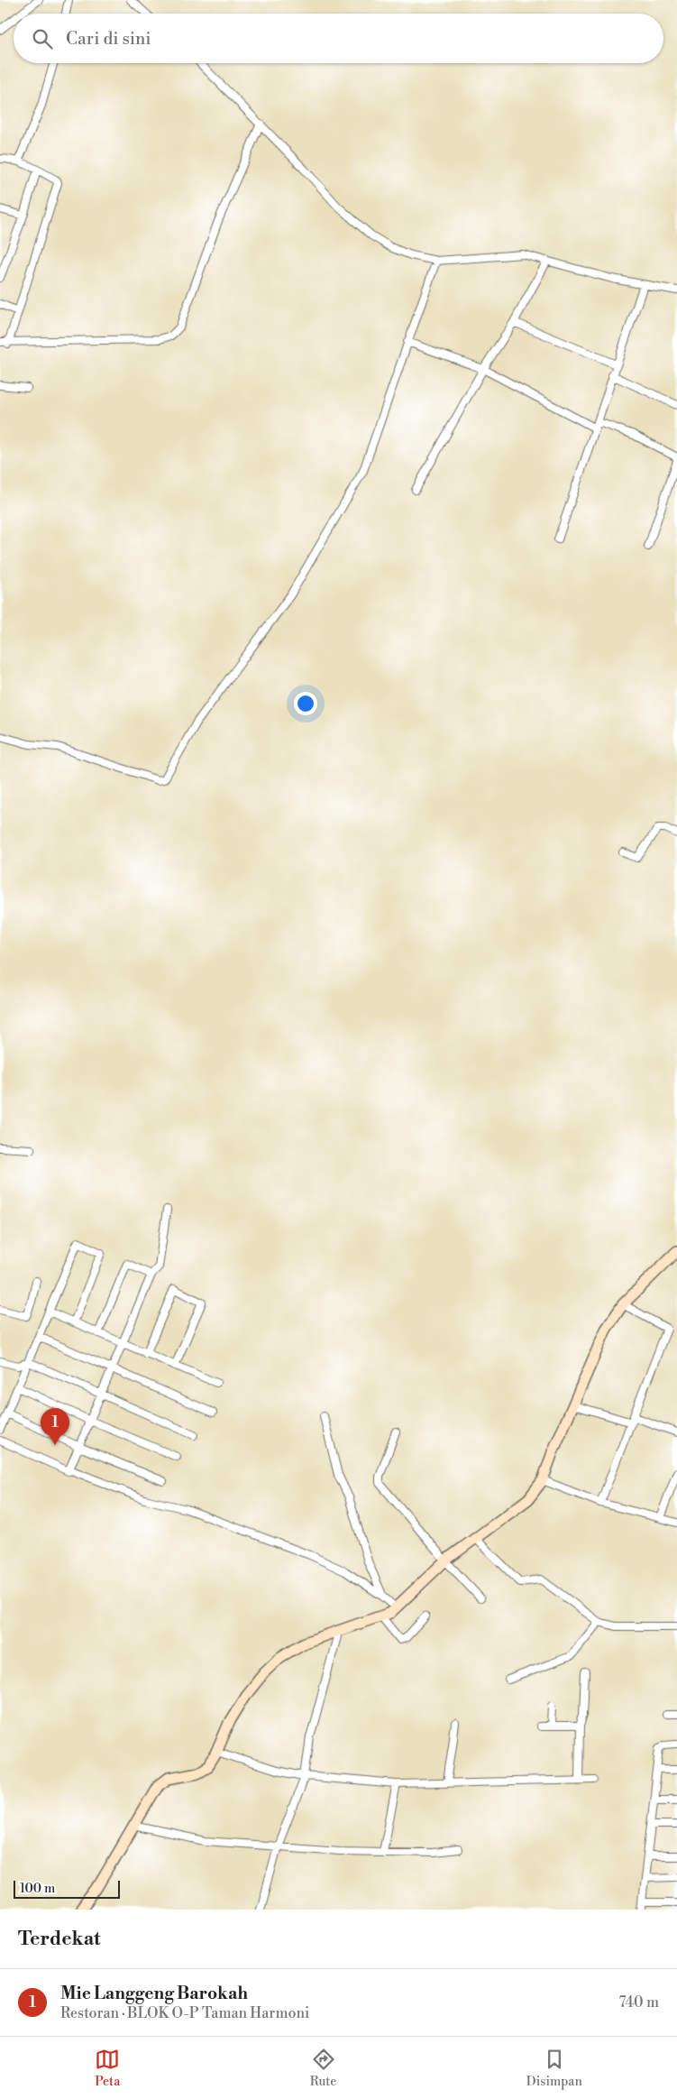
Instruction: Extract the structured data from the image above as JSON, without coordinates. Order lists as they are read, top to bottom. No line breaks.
{"scale_bar":"100 m","page":{"search":"Cari di sini","pins":"1","scale":"100 m","heading":"Terdekat","list":[{"mark":"1","name":"Mie Langgeng Barokah","note":"Restoran · BLOK O-P Taman Harmoni","value":"740 m"}],"nav":["Peta","Rute","Disimpan"]}}
